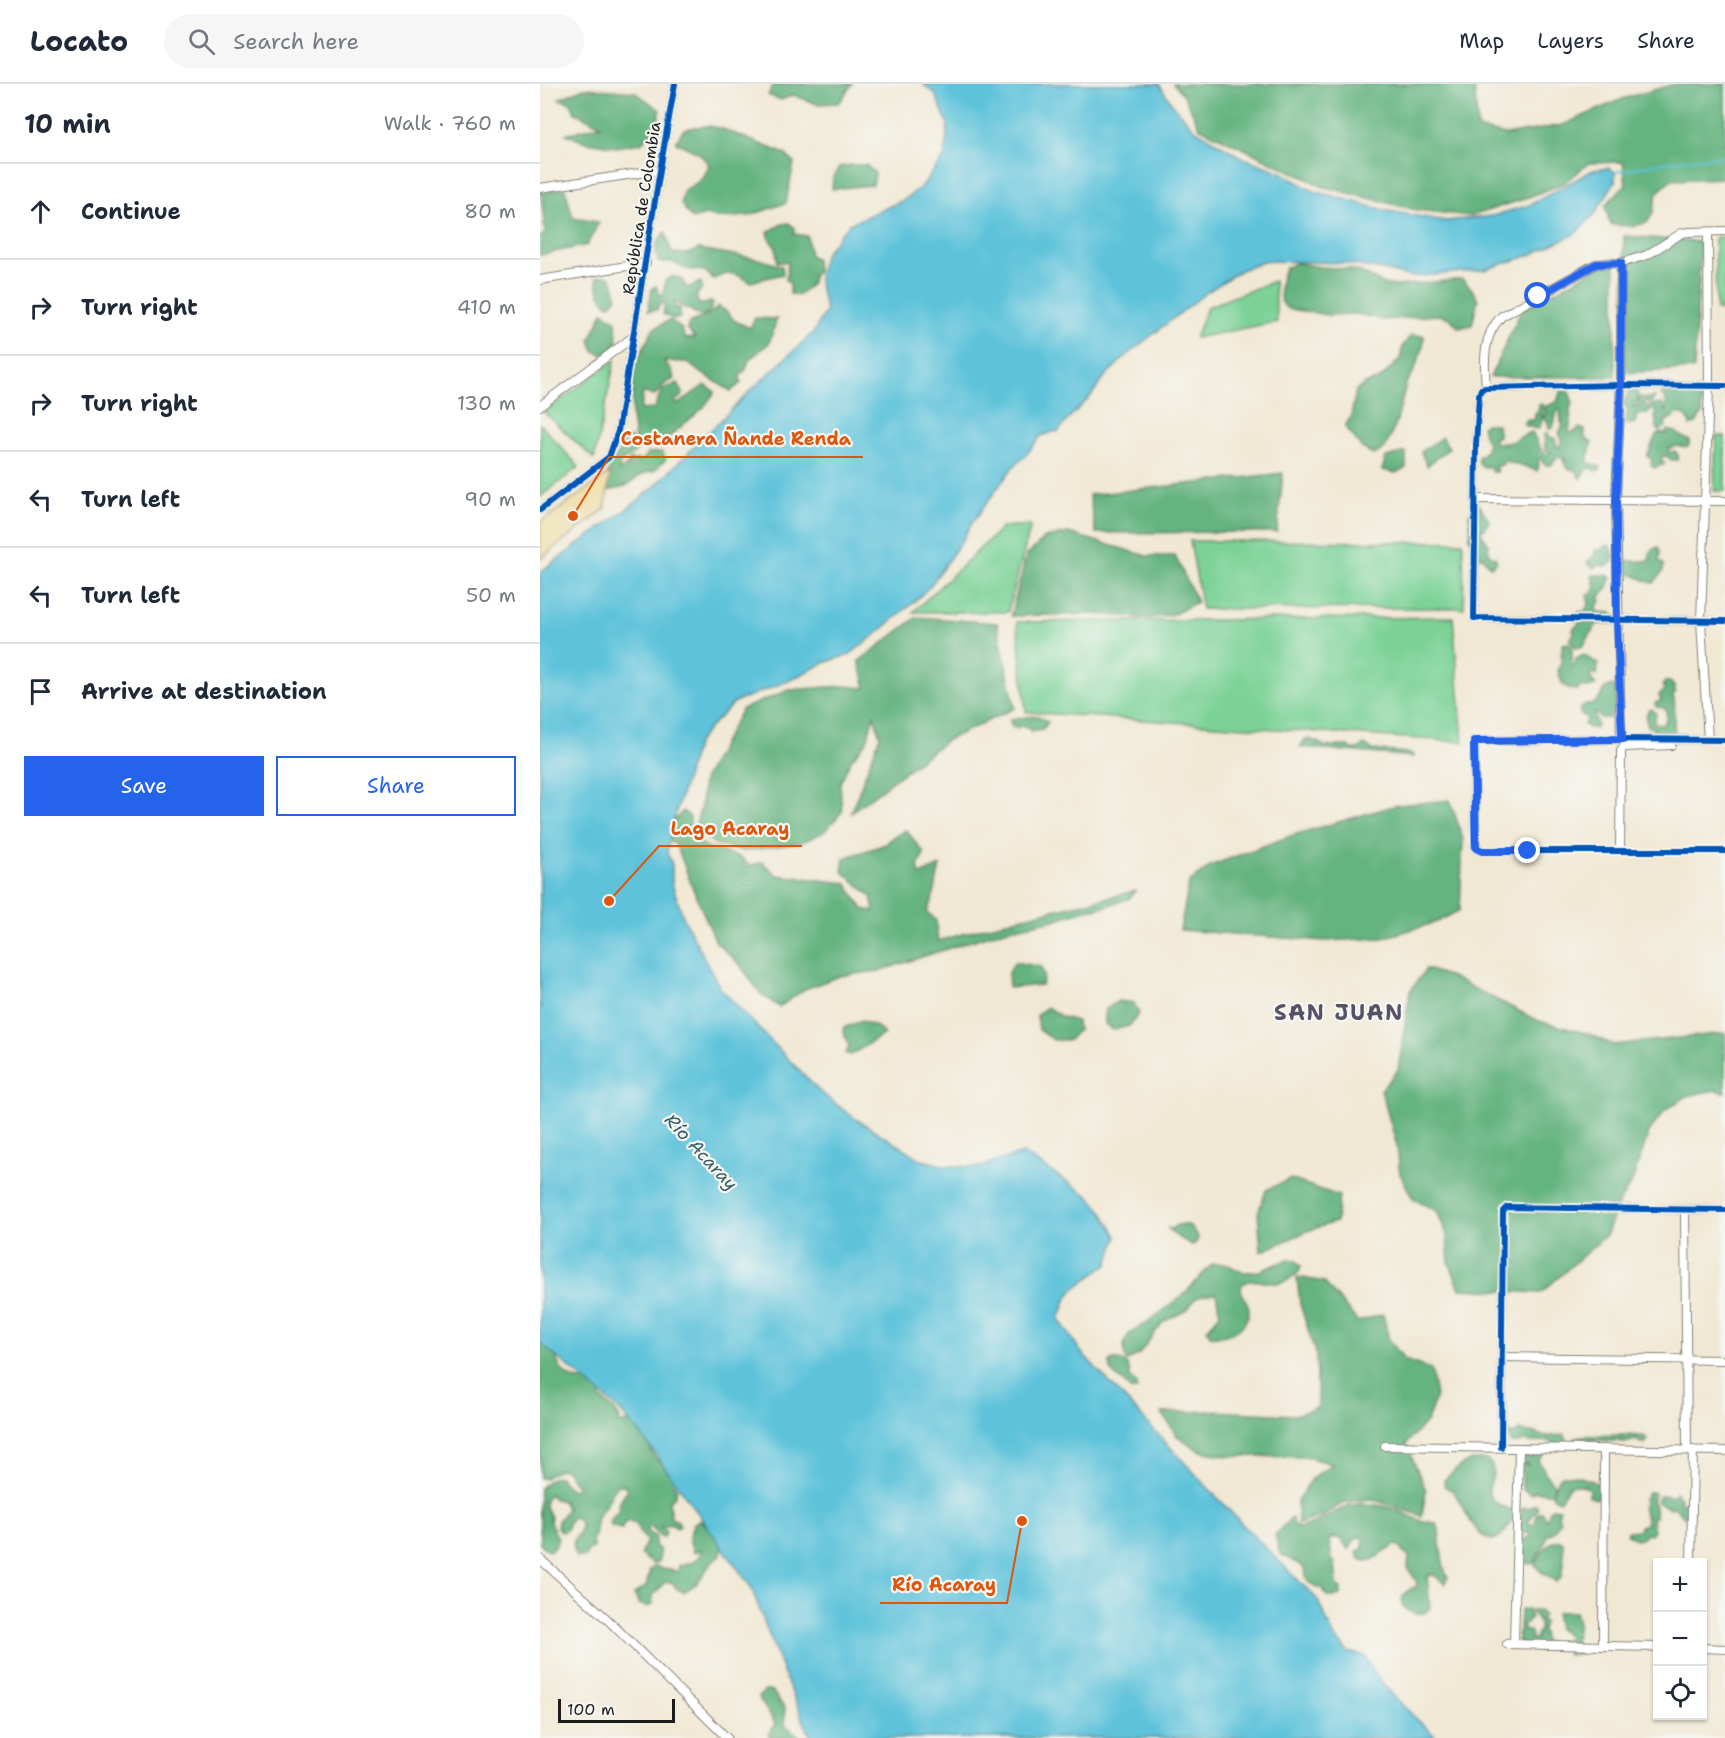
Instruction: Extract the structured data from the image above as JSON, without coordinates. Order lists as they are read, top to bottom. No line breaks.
{"streets":{"street":["República de Colombia"]},"districts":["SAN JUAN"],"water":["Río Acaray"],"places":["Costanera Ñande Renda","Lago Acaray","Río Acaray"],"scale_bar":"100 m","page":{"header":"Locato","search":"Search here","nav":["Map","Layers","Share"],"heading":["10 min","Walk · 760 m"],"list":[["Continue","80 m"],["Turn right","410 m"],["Turn right","130 m"],["Turn left","90 m"],["Turn left","50 m"],"Arrive at destination"],"buttons":["Save","Share"],"map_buttons":["+","−"],"scale":"100 m"}}
